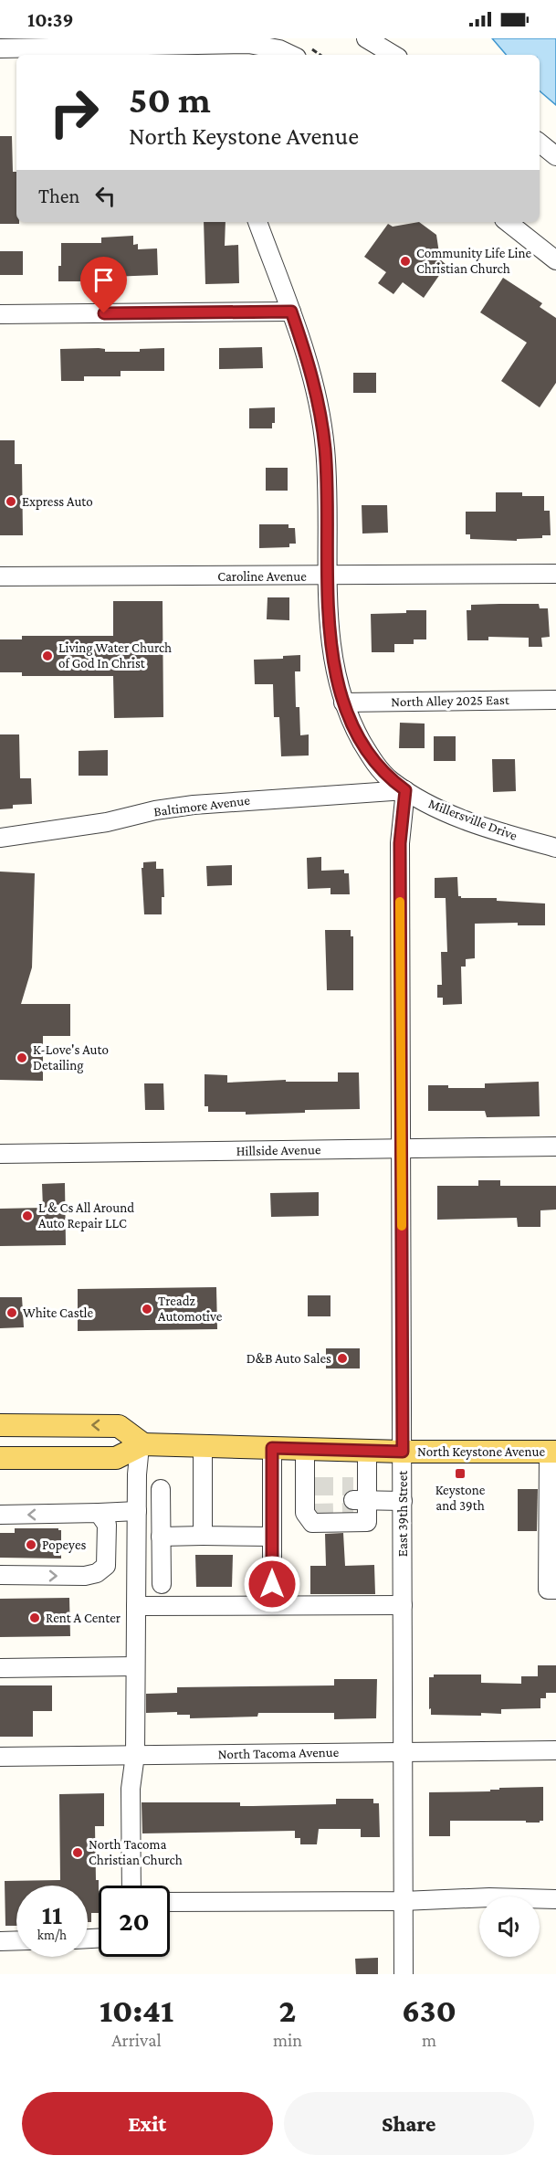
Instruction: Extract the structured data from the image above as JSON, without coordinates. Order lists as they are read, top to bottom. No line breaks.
{"streets":{"main road":["North Keystone Avenue"],"street":["Caroline Avenue","North Alley 2025 East","Baltimore Avenue","Millersville Drive","Hillside Avenue","East 39th Street","North Tacoma Avenue"]},"crossings":[["Caroline Avenue","Millersville Drive"],["North Alley 2025 East","Millersville Drive"],["Baltimore Avenue","Millersville Drive"],["Baltimore Avenue","East 39th Street"],["Millersville Drive","East 39th Street"],["Hillside Avenue","East 39th Street"],["North Keystone Avenue","East 39th Street"],["East 39th Street","North Tacoma Avenue"]],"places":{"other":["Community Life Line Christian Church","Express Auto","Living Water Church of God In Christ","K-Love's Auto Detailing","L & Cs All Around Auto Repair LLC","Treadz Automotive","White Castle","D&B Auto Sales","Popeyes","Rent A Center","North Tacoma Christian Church"],"transit":["Keystone and 39th"]},"page":{"status":"10:39","turn":["50 m","North Keystone Avenue"],"then":"Then","speed":"11 km/h","limit":"20","eta":["10:41","Arrival","2","min","630","m"],"buttons":["Exit","Share"]}}
